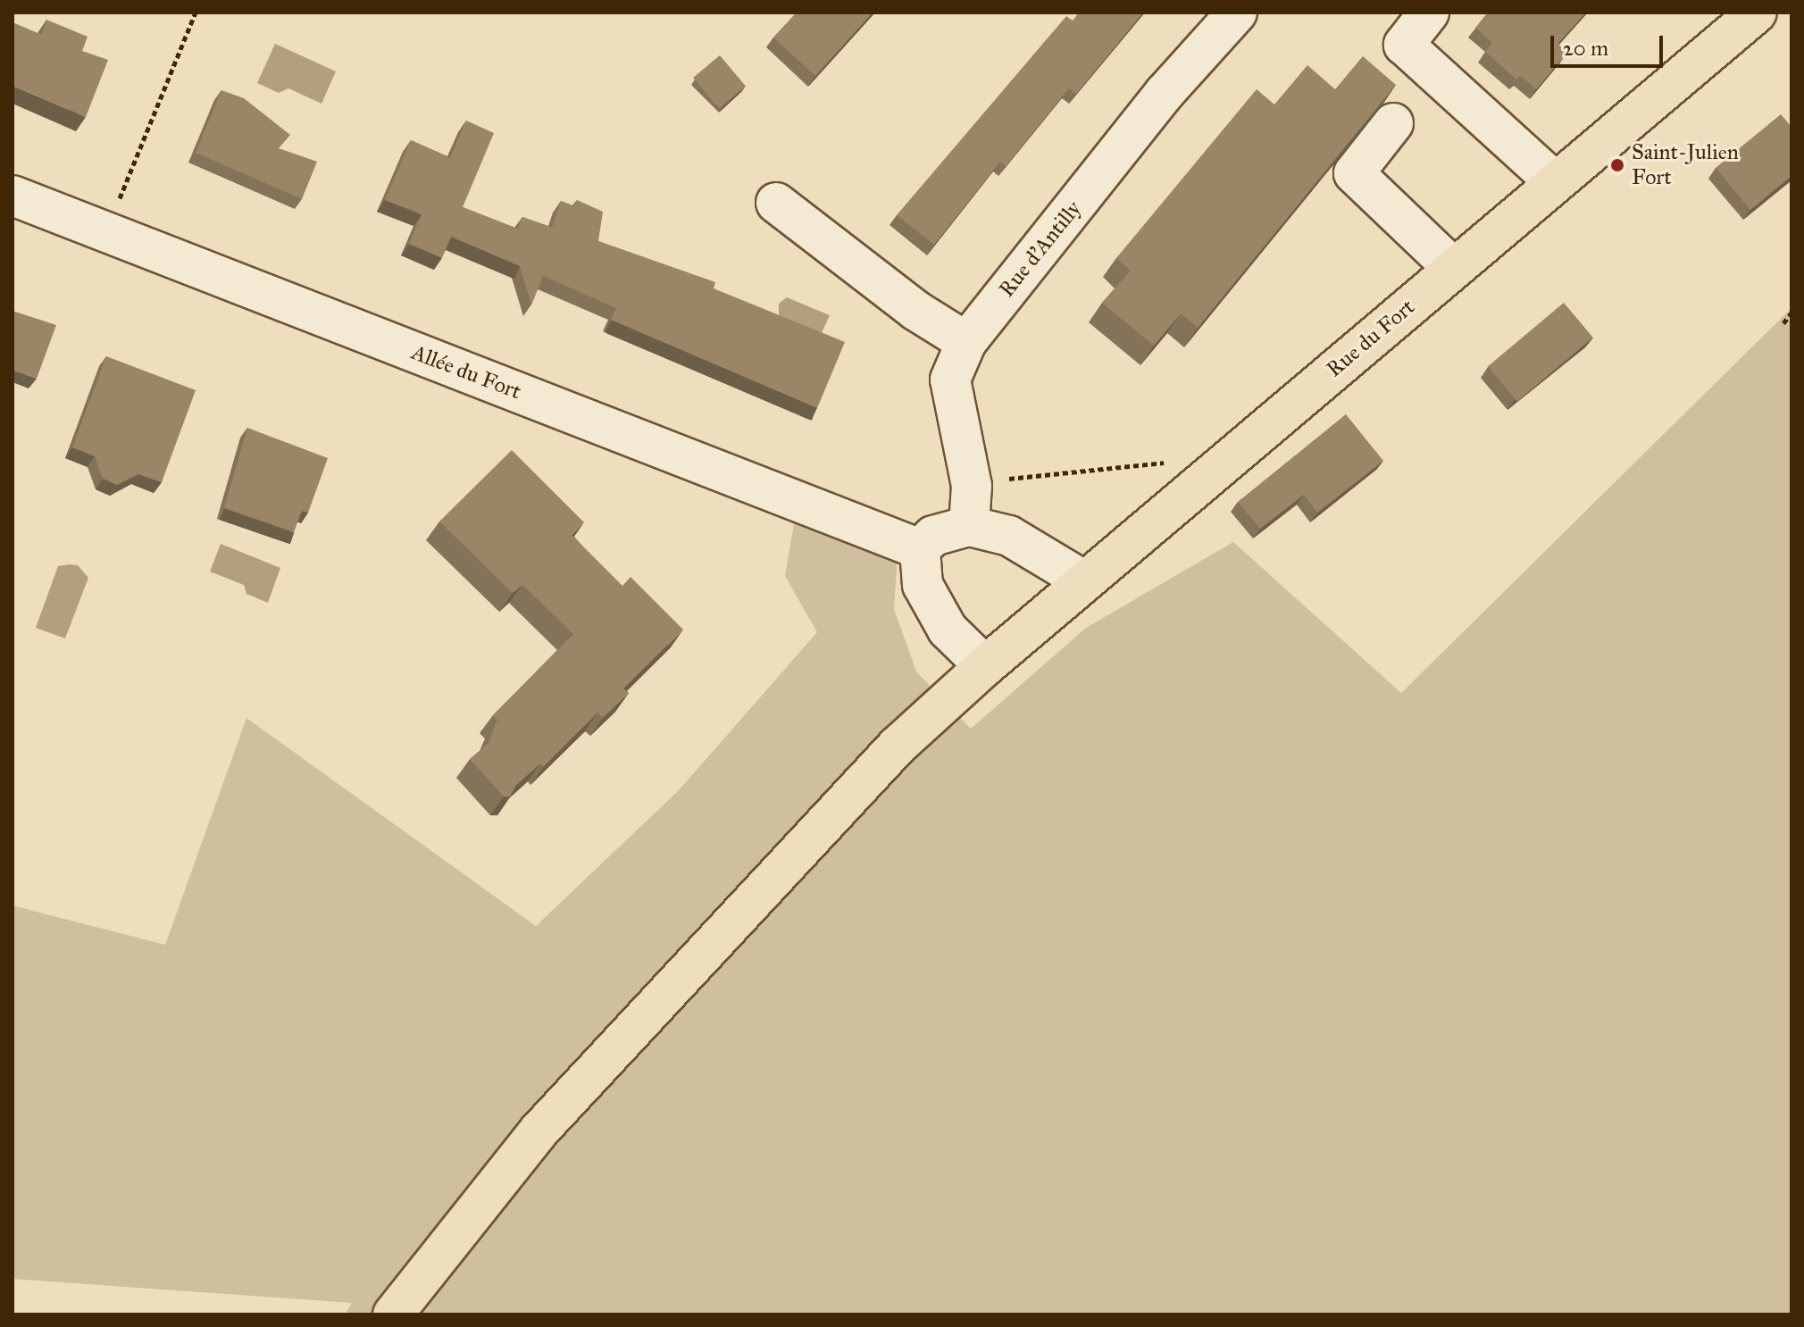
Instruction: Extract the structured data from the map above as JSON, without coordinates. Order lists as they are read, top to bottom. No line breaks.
{"streets":{"main road":["Rue du Fort"],"street":["Rue d'Antilly","Allée du Fort"]},"places":["Saint-Julien Fort"],"scale_bar":"20 m"}
